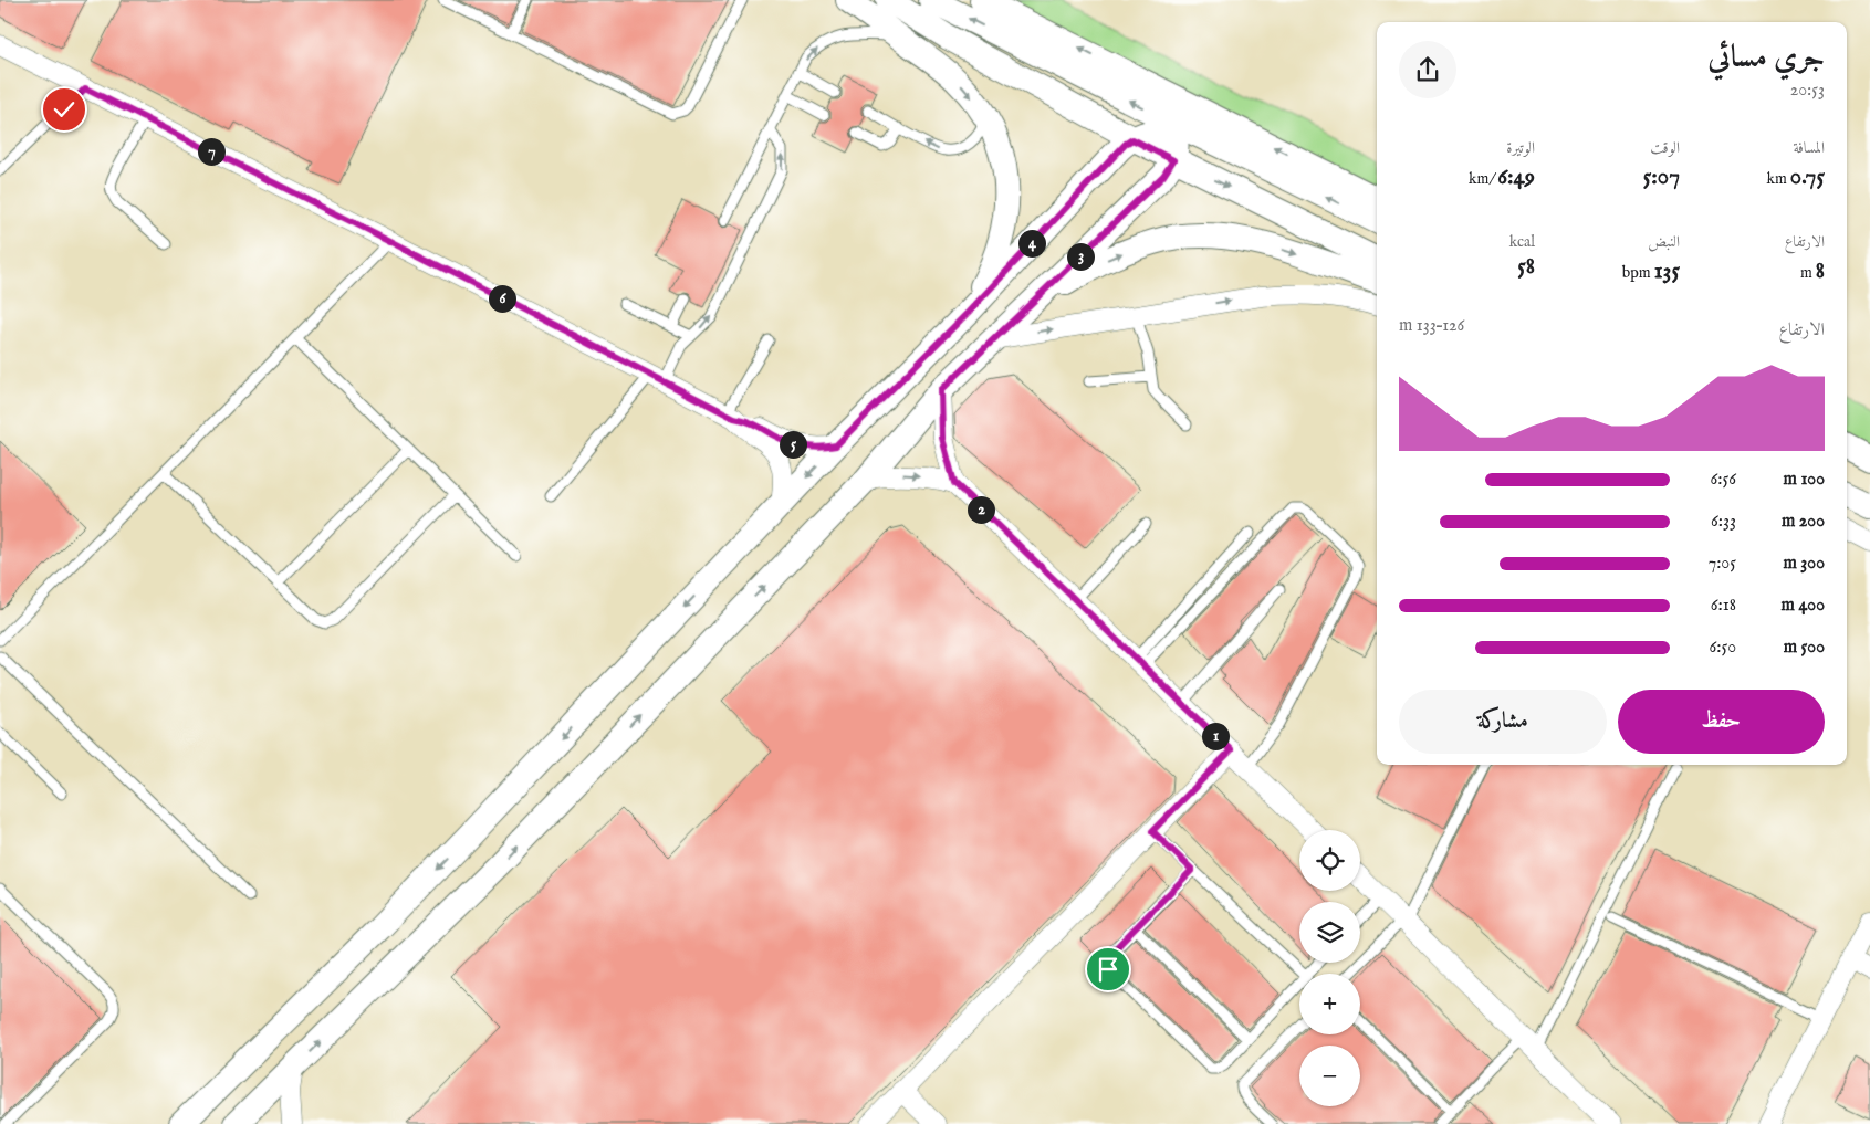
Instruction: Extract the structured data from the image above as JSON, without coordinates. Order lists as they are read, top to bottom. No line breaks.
{"page":{"heading":["جري مسائي","20:53"],"stats":[["المسافة","0.75 km"],["الوقت","5:07"],["الوتيرة","6:49 /km"],["الارتفاع","8 m"],["النبض","135 bpm"],["kcal","58"]],"pins":["7","4","3","6","5","2","1"],"chart":["الارتفاع","126–133 m"],"list":[{"name":"100 m","note":"6:56"},{"name":"200 m","note":"6:33"},{"name":"300 m","note":"7:05"},{"name":"400 m","note":"6:18"},{"name":"500 m","note":"6:50"}],"buttons":["حفظ","مشاركة"],"map_buttons":["+","−"]}}
